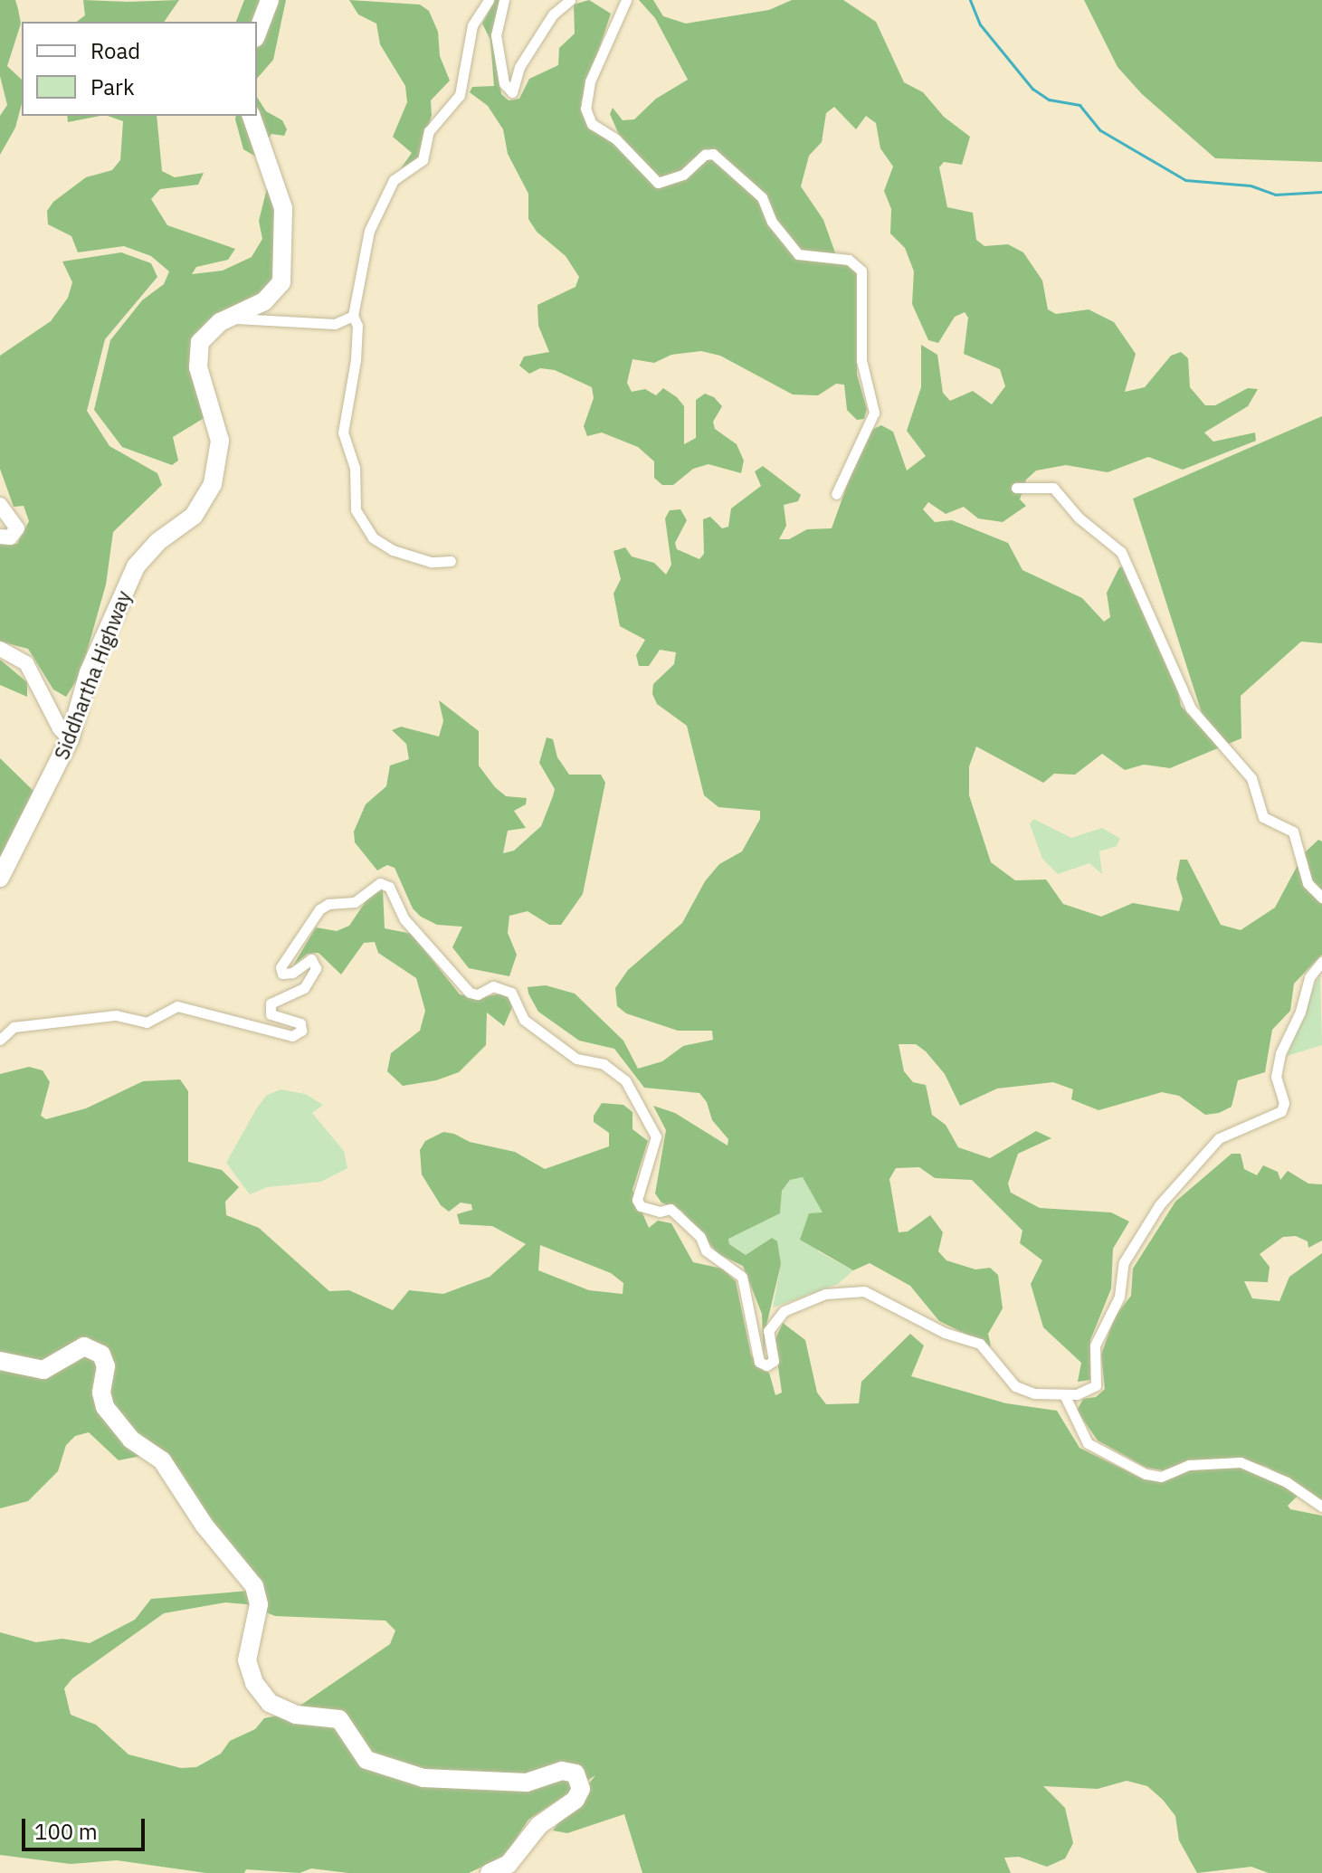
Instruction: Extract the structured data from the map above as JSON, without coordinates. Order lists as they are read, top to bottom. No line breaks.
{"streets":{"highway":["Siddhartha Highway"]},"legend":["Road","Park"],"scale_bar":"100 m"}
